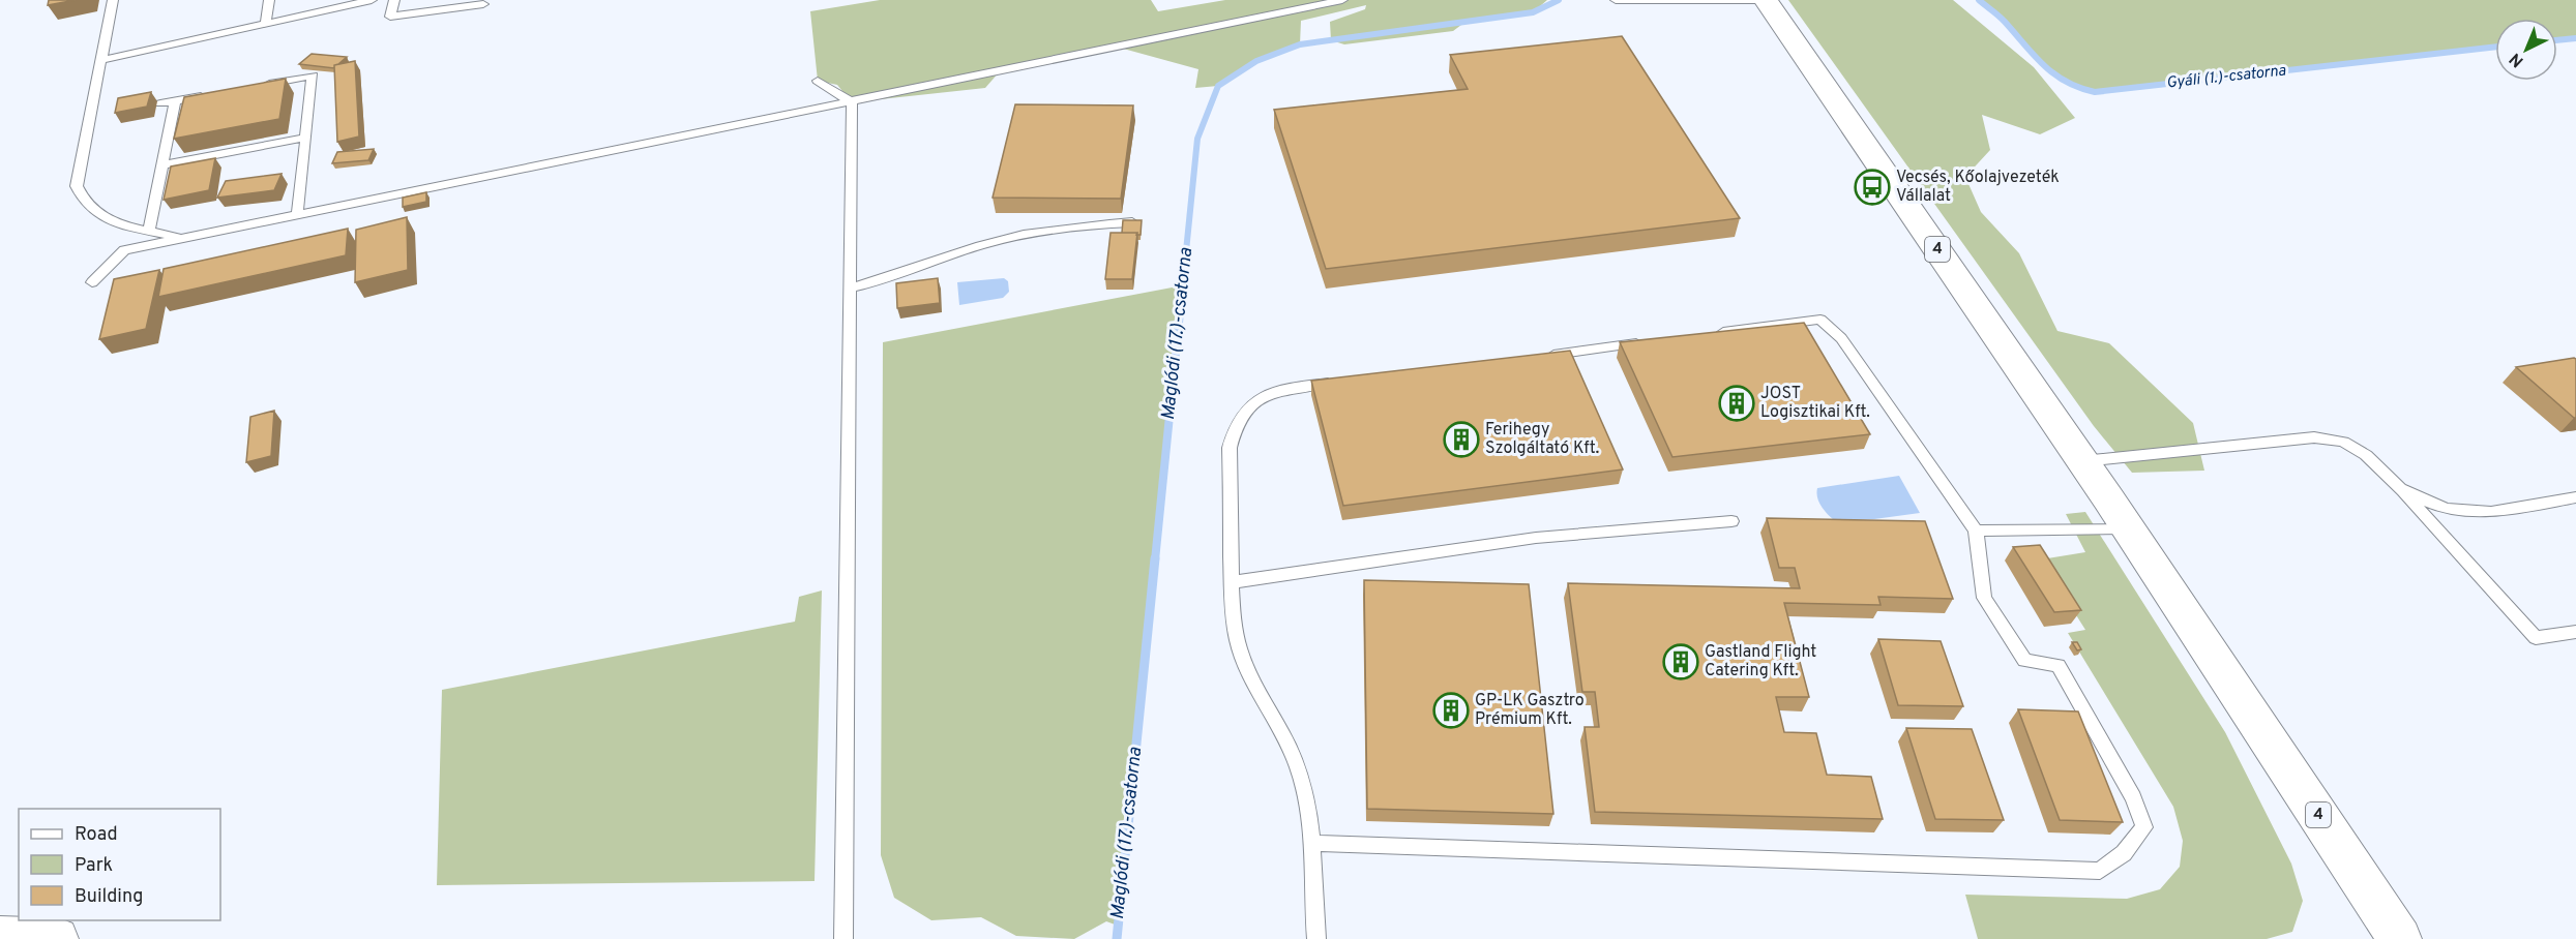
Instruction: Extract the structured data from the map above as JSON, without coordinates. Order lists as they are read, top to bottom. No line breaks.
{"streets":{"main road":["4"]},"water":["Gyáli (1.)-csatorna","Maglódi (17.)-csatorna"],"places":{"bus stop":["Vecsés, Kőolajvezeték Vállalat"],"building":["JOST Logisztikai Kft.","Ferihegy Szolgáltató Kft.","Gastland Flight Catering Kft.","GP-LK Gasztro Prémium Kft."]},"legend":["Road","Park","Building"],"north":"bottom left"}
